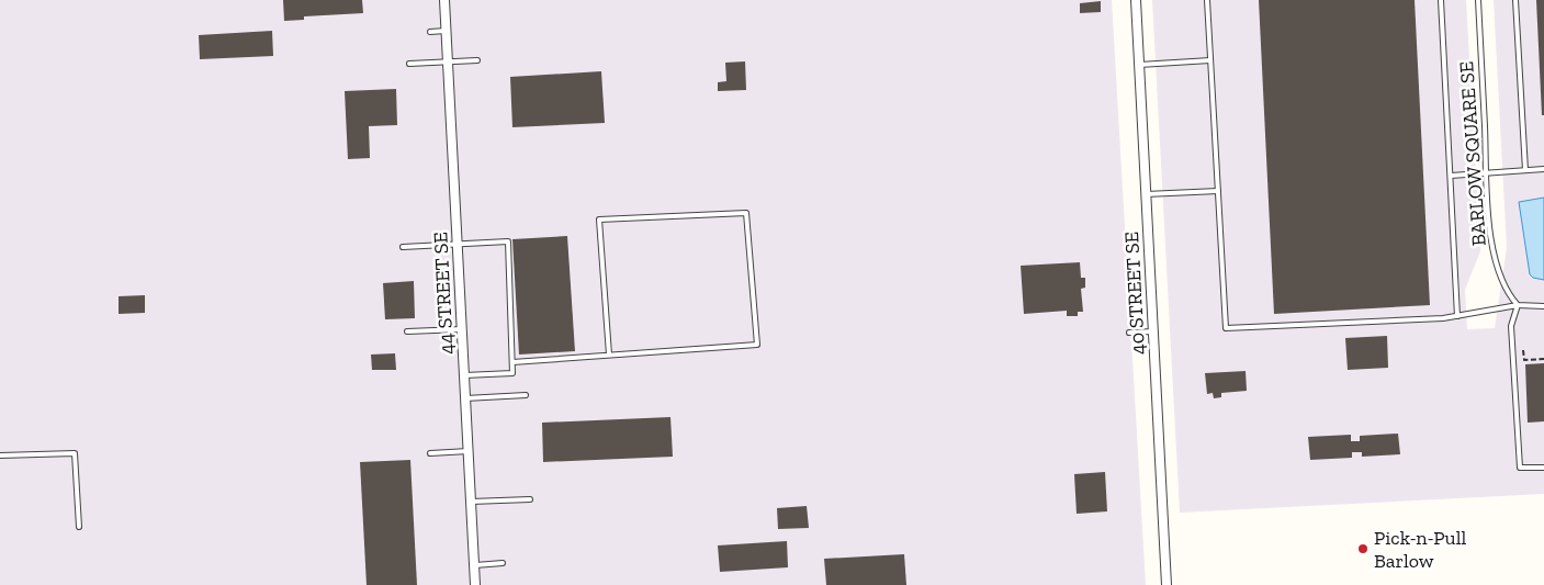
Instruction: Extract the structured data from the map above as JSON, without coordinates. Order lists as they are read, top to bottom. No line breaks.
{"streets":{"street":["44 STREET SE","40 STREET SE"],"lane":["BARLOW SQUARE SE"]},"places":["Pick-n-Pull Barlow"]}
